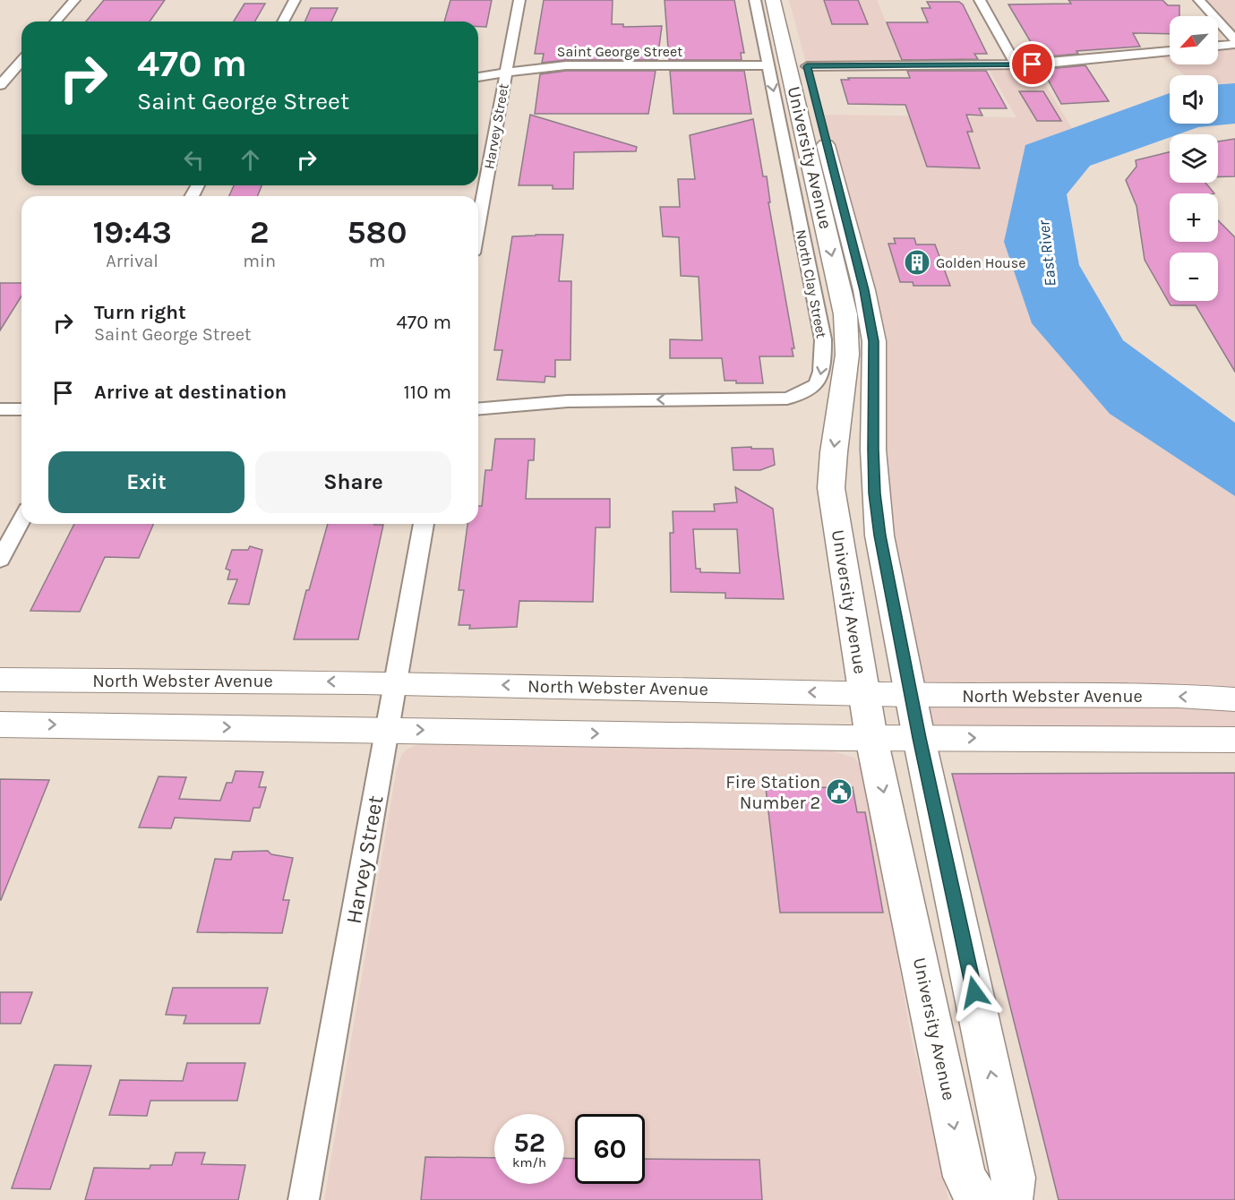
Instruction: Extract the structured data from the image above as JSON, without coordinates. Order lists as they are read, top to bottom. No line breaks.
{"streets":{"main road":["University Avenue","North Webster Avenue"],"street":["Saint George Street","Harvey Street","North Clay Street"]},"crossings":[["Saint George Street","Harvey Street"],["Saint George Street","North Clay Street"],["Harvey Street","North Webster Avenue"],["University Avenue","North Webster Avenue"]],"water":["East River"],"places":{"building":["Golden House"],"public building":["Fire Station Number 2"]},"north":"bottom left","page":{"map_buttons":["+","−"],"turn":["470 m","Saint George Street"],"eta":["19:43","Arrival","2","min","580","m"],"list":[{"name":"Turn right","note":"Saint George Street","value":"470 m"},{"name":"Arrive at destination","value":"110 m"}],"buttons":["Exit","Share"],"speed":"52 km/h","limit":"60"}}
